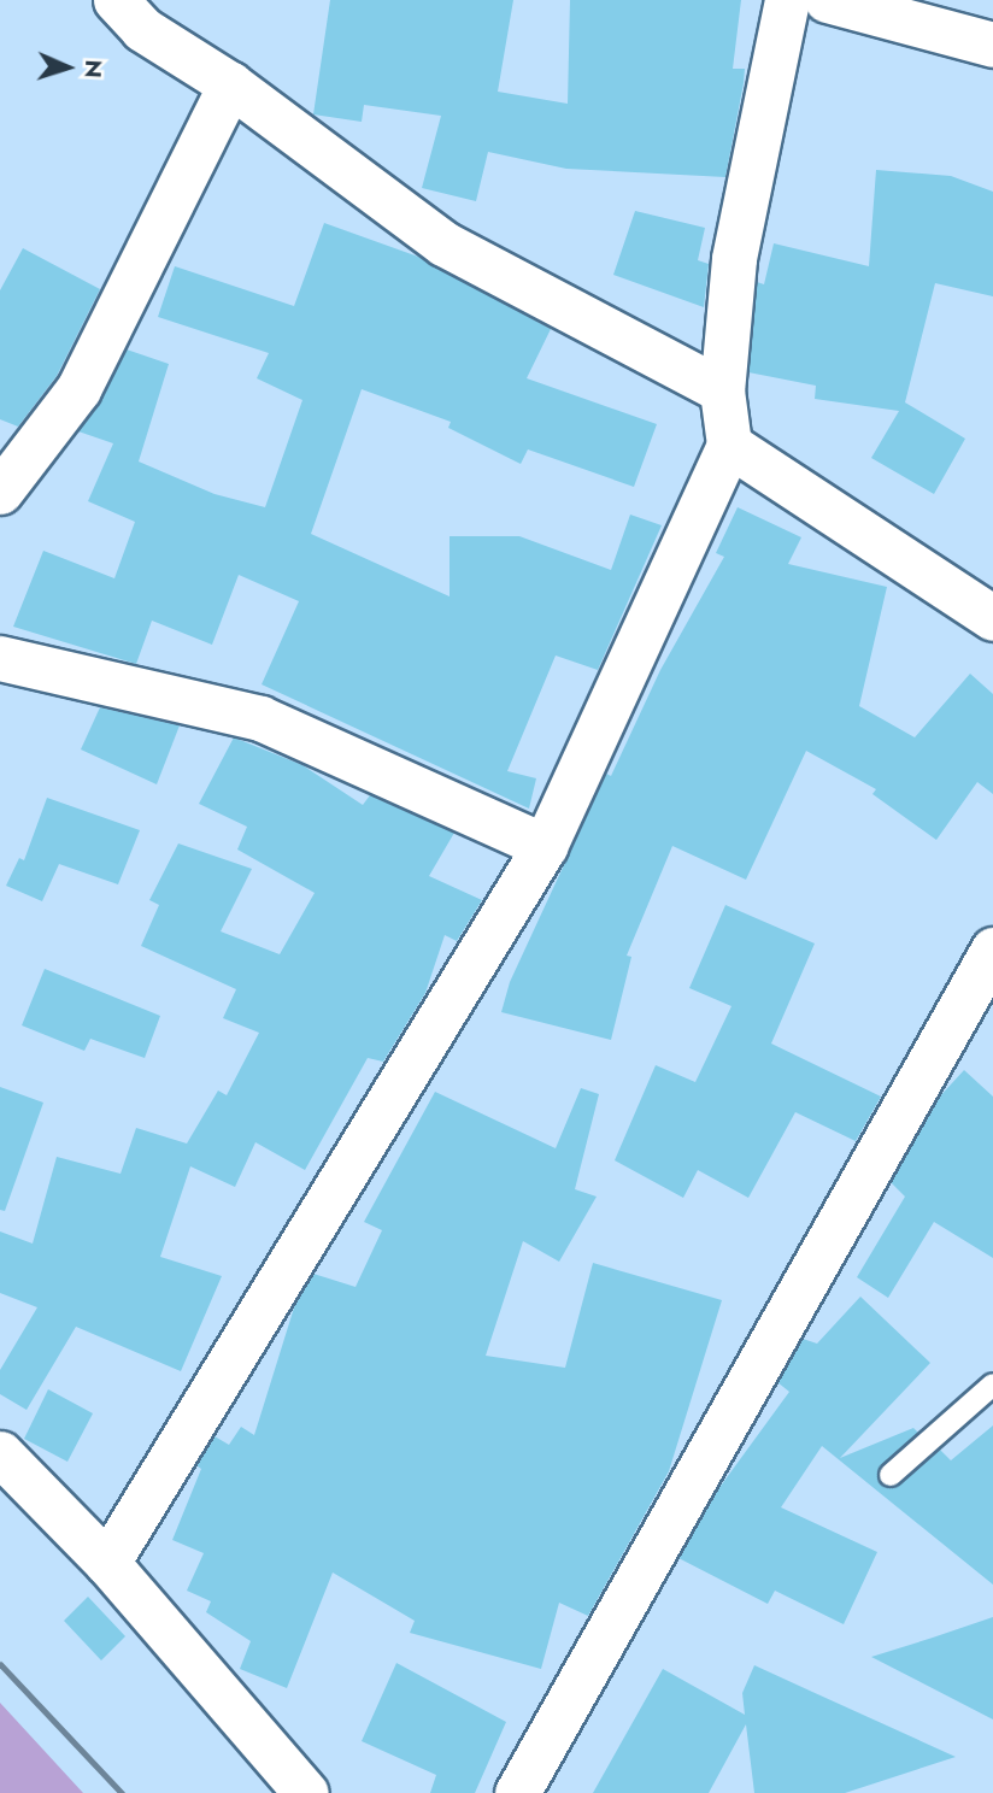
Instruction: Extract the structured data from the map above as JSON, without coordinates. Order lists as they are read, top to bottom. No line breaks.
{"north":"right"}
